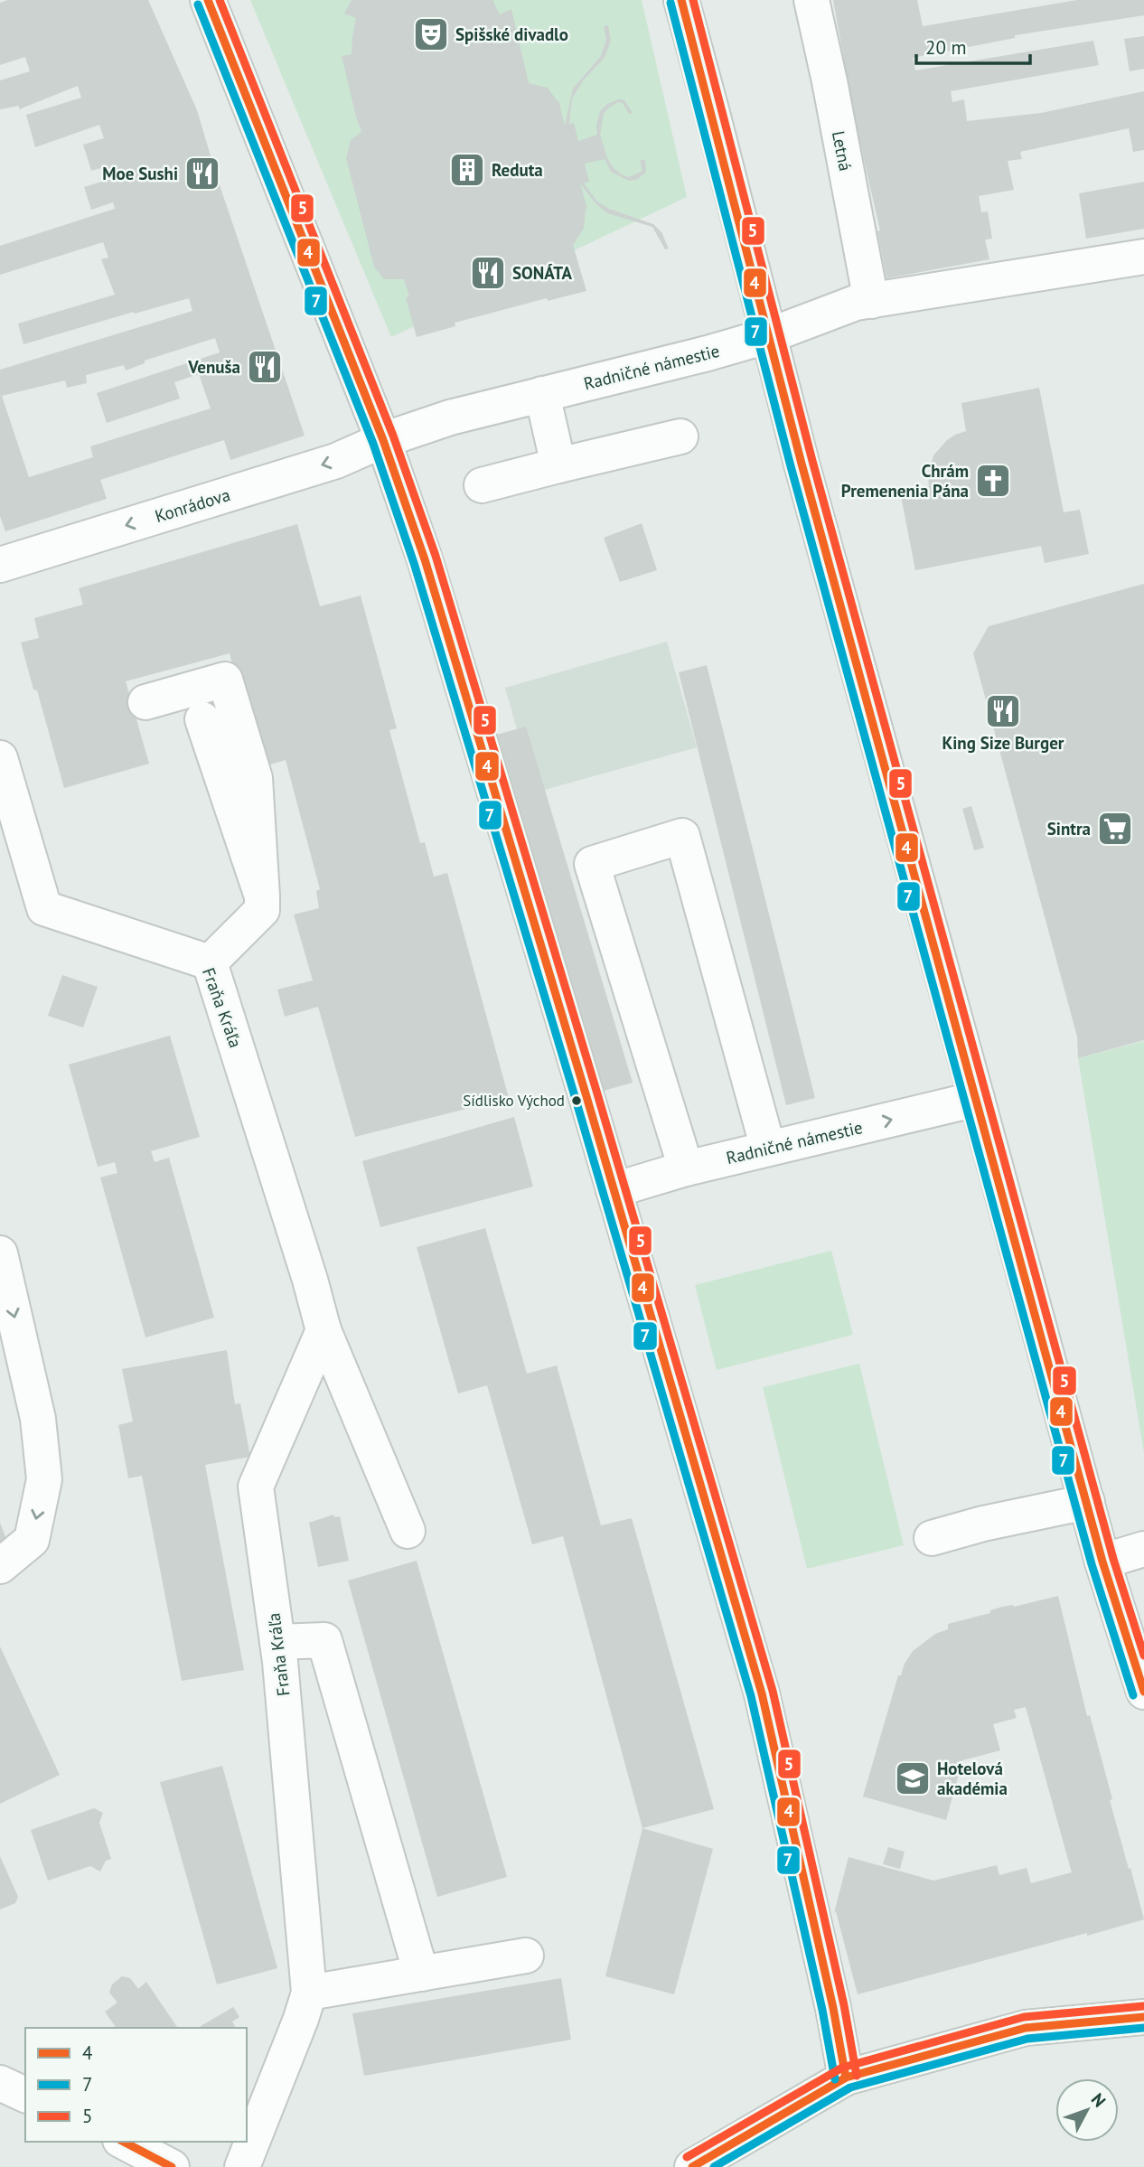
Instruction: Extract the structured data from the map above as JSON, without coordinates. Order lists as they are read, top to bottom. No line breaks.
{"streets":{"street":["Letná","Radničné námestie","Konrádova","Fraňa Kráľa"]},"crossings":[["Letná","Radničné námestie"],["Radničné námestie","Konrádova"]],"one_way":["Konrádova"],"places":{"theatre":["Spišské divadlo"],"building":["Reduta"],"restaurant":["Moe Sushi","SONÁTA","Venuša","King Size Burger"],"church":["Chrám Premenenia Pána"],"supermarket":["Sintra"],"other":["Sídlisko Východ"],"school or university":["Hotelová akadémia"]},"lines":["transit line 4","transit line 5","transit line 7"],"legend":["4","7","5"],"scale_bar":"20 m","north":"top right"}
